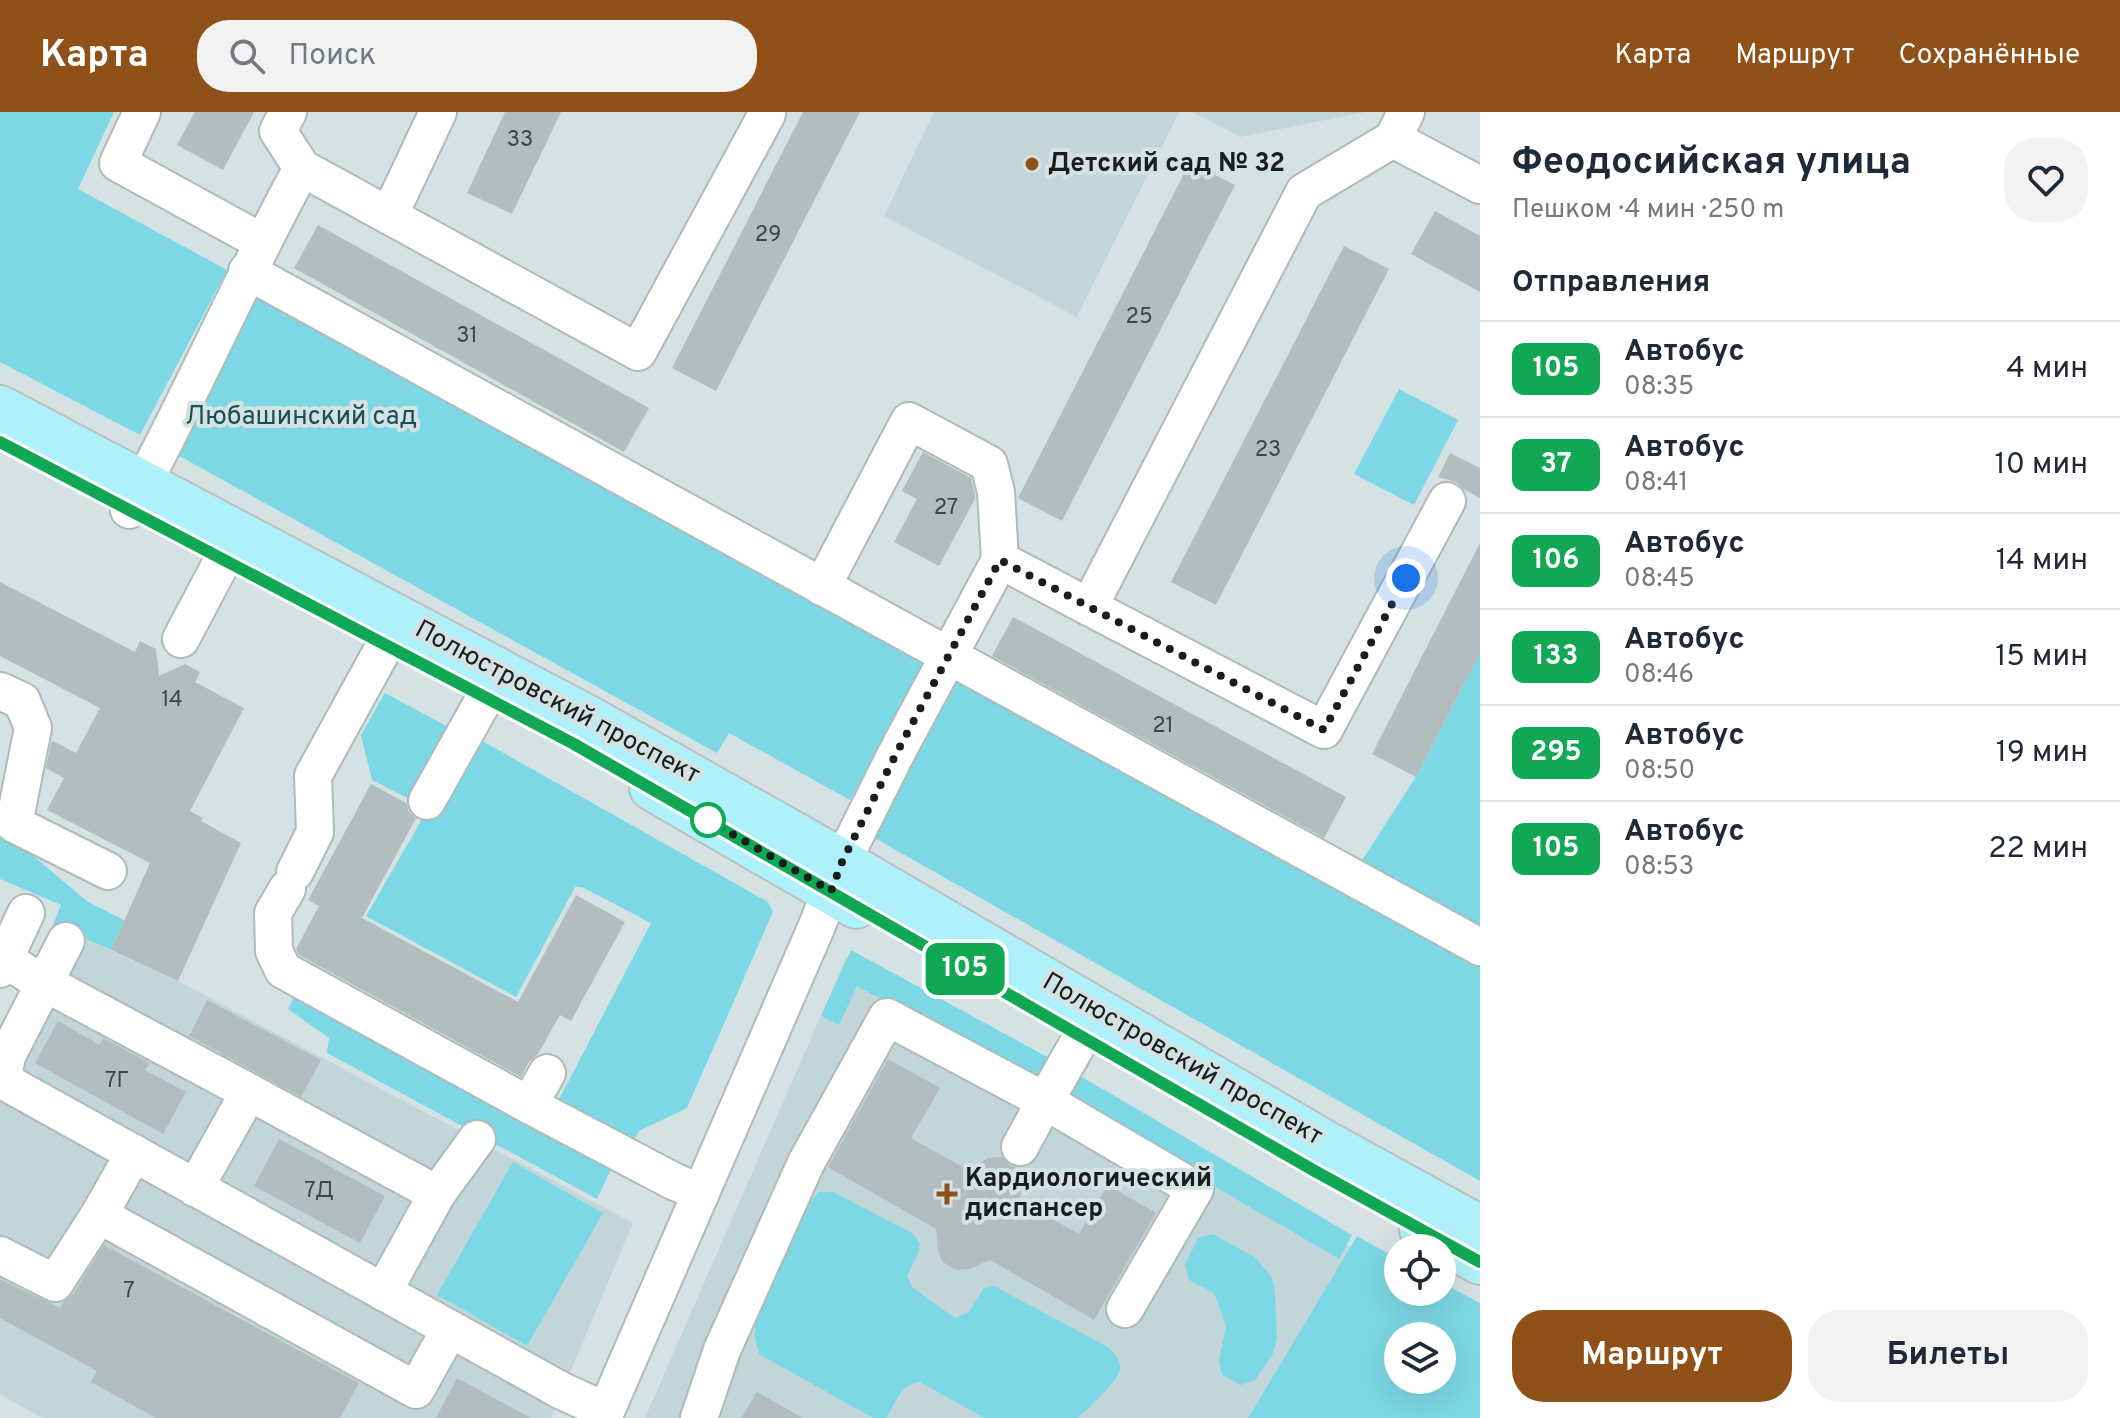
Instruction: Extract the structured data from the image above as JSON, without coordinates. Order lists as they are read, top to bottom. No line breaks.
{"streets":{"main road":["Полюстровский проспект"]},"parks":["Любашинский сад"],"places":{"other":["Детский сад № 32"],"health":["Кардиологический диспансер"]},"lines":["bus line 105"],"house_numbers":["33","29","25","31","23","27","14","21","7Г","7Д","7"],"page":{"header":"Карта","search":"Поиск","nav":["Карта","Маршрут","Сохранённые"],"on_map":"105","heading":[["Феодосийская улица","Пешком · 4 мин · 250 m"],"Отправления"],"list":[{"mark":"105","name":"Автобус","note":"08:35","value":"4 мин"},{"mark":"37","name":"Автобус","note":"08:41","value":"10 мин"},{"mark":"106","name":"Автобус","note":"08:45","value":"14 мин"},{"mark":"133","name":"Автобус","note":"08:46","value":"15 мин"},{"mark":"295","name":"Автобус","note":"08:50","value":"19 мин"},{"mark":"105","name":"Автобус","note":"08:53","value":"22 мин"}],"buttons":["Маршрут","Билеты"]}}
